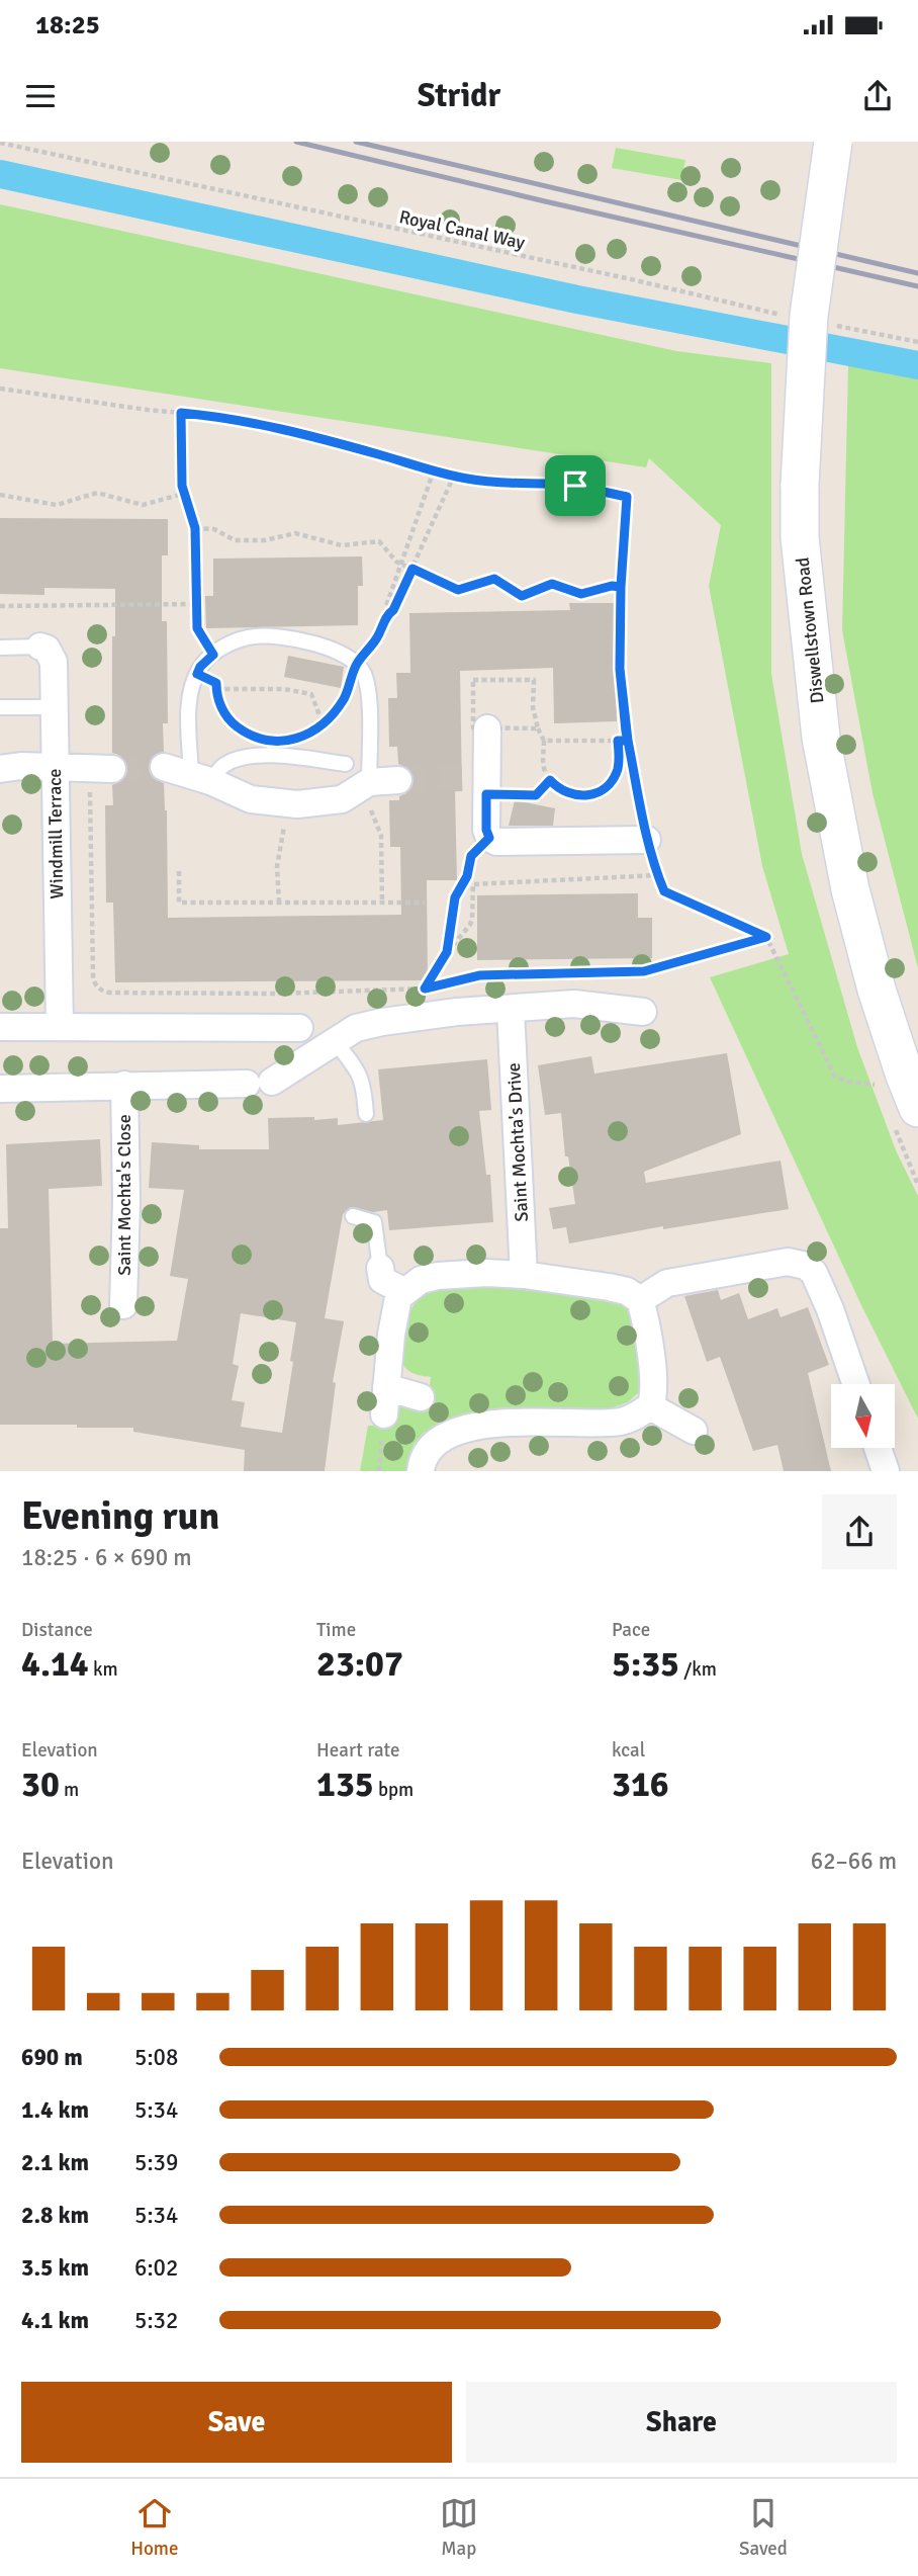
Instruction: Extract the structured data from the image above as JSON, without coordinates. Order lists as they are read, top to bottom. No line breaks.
{"streets":{"street":["Diswellstown Road","Windmill Terrace","Saint Mochta's Drive","Saint Mochta's Close"],"path":["Royal Canal Way"]},"north":"bottom","page":{"status":"18:25","header":"Stridr","heading":["Evening run","18:25 · 6 × 690 m"],"stats":[["Distance","4.14 km"],["Time","23:07"],["Pace","5:35 /km"],["Elevation","30 m"],["Heart rate","135 bpm"],["kcal","316"]],"chart":["Elevation","62–66 m"],"list":[{"name":"690 m","note":"5:08"},{"name":"1.4 km","note":"5:34"},{"name":"2.1 km","note":"5:39"},{"name":"2.8 km","note":"5:34"},{"name":"3.5 km","note":"6:02"},{"name":"4.1 km","note":"5:32"}],"buttons":["Save","Share"],"tabs":["Home","Map","Saved"]}}
